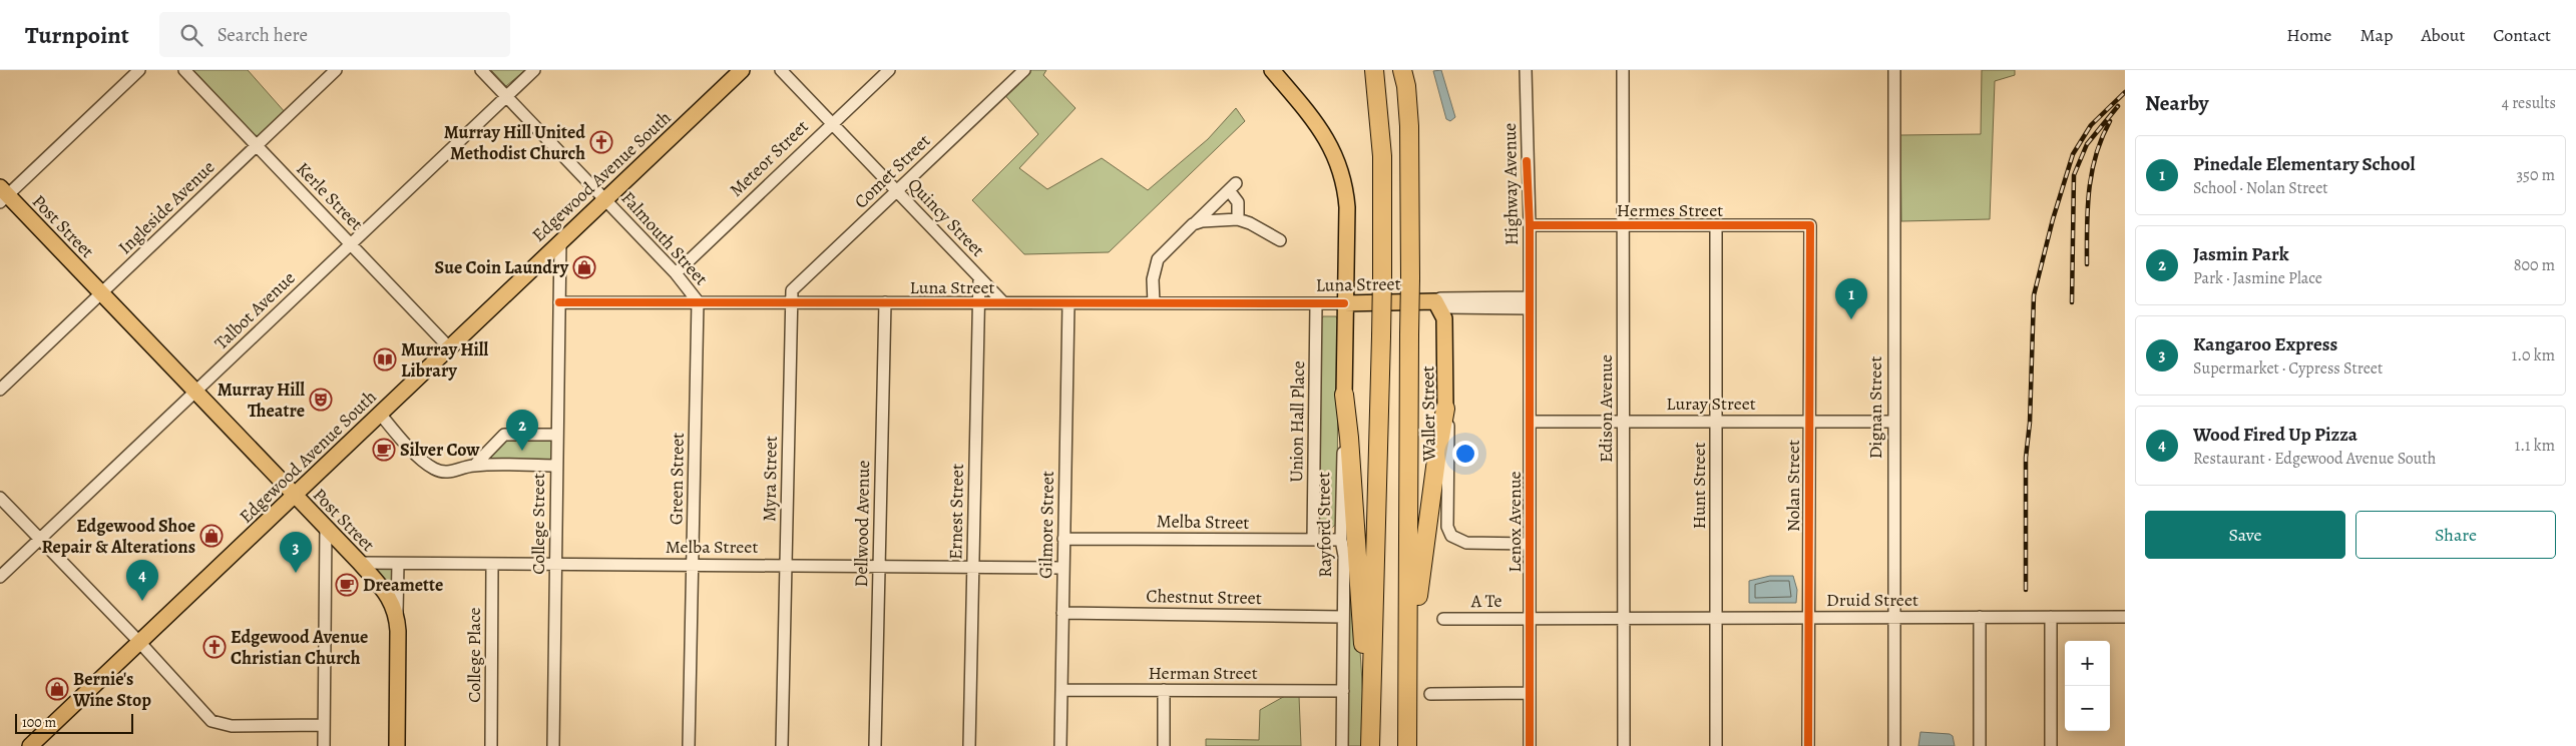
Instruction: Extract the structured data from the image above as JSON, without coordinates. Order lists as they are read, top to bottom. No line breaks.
{"streets":{"main road":["Edgewood Avenue South","Post Street","Luna Street","Waller Street","Rayford Street"],"street":["Meteor Street","Comet Street","Highway Avenue","Kerle Street","Ingleside Avenue","Hermes Street","Quincy Street","Falmouth Street","Talbot Avenue","Luray Street","Dignan Street","Edison Avenue","Union Hall Place","Green Street","Myra Street","Hunt Street","Nolan Street","Ernest Street","Melba Street","Lenox Avenue","College Street","Dellwood Avenue","Gilmore Street","Chestnut Street","Druid Street","A Te","College Place","Herman Street"]},"crossings":[["Meteor Street","Quincy Street"],["Meteor Street","Falmouth Street"],["Comet Street","Quincy Street"],["Comet Street","Luna Street"],["Comet Street","Myra Street"],["Edgewood Avenue South","Kerle Street"],["Edgewood Avenue South","Post Street"],["Edgewood Avenue South","Falmouth Street"],["Edgewood Avenue South","College Street"],["Highway Avenue","Hermes Street"],["Highway Avenue","Luna Street"],["Highway Avenue","Lenox Avenue"],["Kerle Street","Ingleside Avenue"],["Kerle Street","Talbot Avenue"],["Ingleside Avenue","Post Street"],["Hermes Street","Edison Avenue"],["Hermes Street","Hunt Street"],["Hermes Street","Nolan Street"],["Quincy Street","Luna Street"],["Quincy Street","Ernest Street"],["Post Street","Talbot Avenue"],["Post Street","Melba Street"],["Falmouth Street","Luna Street"],["Falmouth Street","Green Street"],["Luna Street","Waller Street"],["Luna Street","Union Hall Place"],["Luna Street","Green Street"],["Luna Street","Myra Street"],["Luna Street","Ernest Street"],["Luna Street","Lenox Avenue"],["Luna Street","College Street"],["Luna Street","Dellwood Avenue"],["Luna Street","Gilmore Street"],["Luna Street","Rayford Street"],["Luray Street","Dignan Street"],["Luray Street","Edison Avenue"],["Luray Street","Hunt Street"],["Luray Street","Nolan Street"],["Luray Street","Lenox Avenue"],["Dignan Street","Druid Street"],["Edison Avenue","Druid Street"],["Waller Street","Lenox Avenue"],["Union Hall Place","Melba Street"],["Green Street","Melba Street"],["Myra Street","Melba Street"],["Hunt Street","Druid Street"],["Nolan Street","Druid Street"],["Ernest Street","Melba Street"],["Melba Street","College Street"],["Melba Street","Dellwood Avenue"],["Melba Street","Gilmore Street"],["Melba Street","Rayford Street"],["Melba Street","College Place"],["Lenox Avenue","Druid Street"],["Lenox Avenue","A Te"],["Gilmore Street","Chestnut Street"],["Gilmore Street","Herman Street"],["Rayford Street","Chestnut Street"],["Rayford Street","Herman Street"],["Druid Street","A Te"]],"places":{"church":["Murray Hill United Methodist Church","Edgewood Avenue Christian Church"],"shop":["Sue Coin Laundry","Edgewood Shoe Repair & Alterations","Bernie's Wine Stop"],"library":["Murray Hill Library"],"theatre":["Murray Hill Theatre"],"cafe":["Silver Cow","Dreamette"]},"scale_bar":"100 m","page":{"header":"Turnpoint","search":"Search here","nav":["Home","Map","About","Contact"],"heading":["Nearby","4 results"],"list":[{"mark":"1","name":"Pinedale Elementary School","note":"School · Nolan Street","value":"350 m"},{"mark":"2","name":"Jasmin Park","note":"Park · Jasmine Place","value":"800 m"},{"mark":"3","name":"Kangaroo Express","note":"Supermarket · Cypress Street","value":"1.0 km"},{"mark":"4","name":"Wood Fired Up Pizza","note":"Restaurant · Edgewood Avenue South","value":"1.1 km"}],"pins":["1","2","3","4"],"buttons":["Save","Share"],"map_buttons":["+","−"],"scale":"100 m"}}
